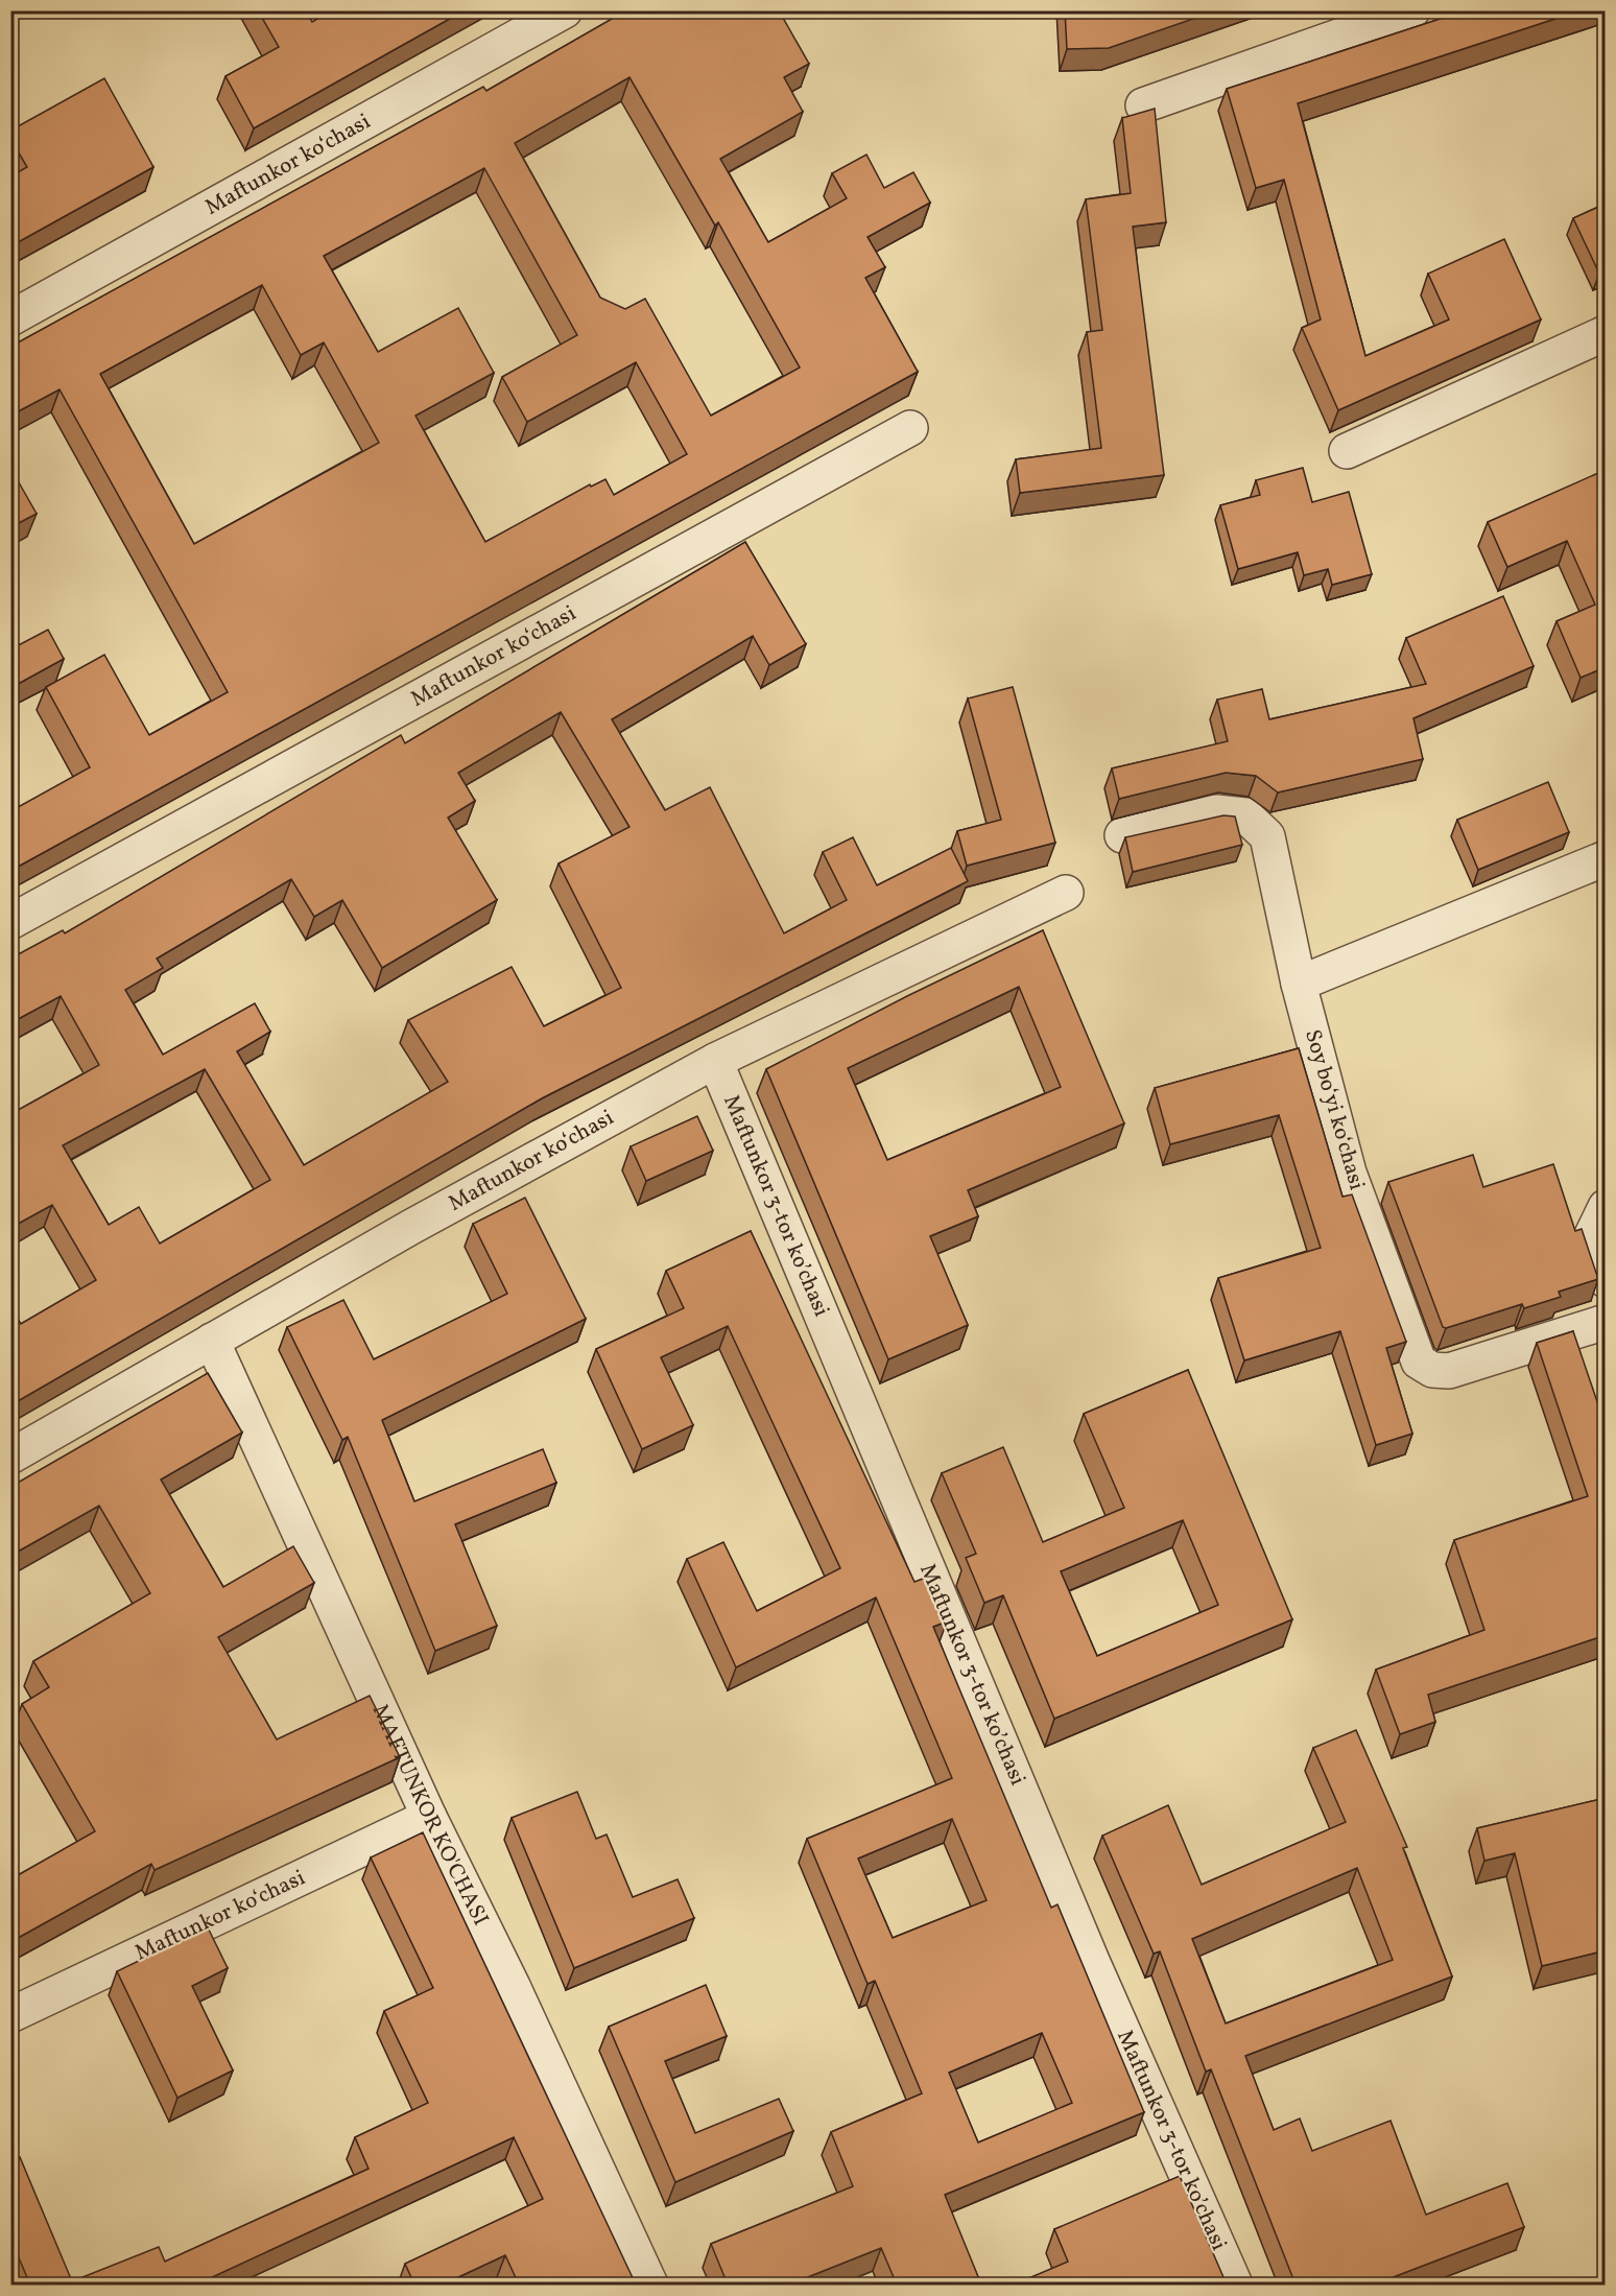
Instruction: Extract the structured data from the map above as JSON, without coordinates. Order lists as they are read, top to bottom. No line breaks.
{"streets":{"street":["Maftunkor koʻchasi","Soy boʻyi koʻchasi","Maftunkor 3-tor koʼchasi","MAFTUNKOR KO'CHASI"]},"crossings":[["Maftunkor koʻchasi","Maftunkor 3-tor koʼchasi"],["Maftunkor koʻchasi","MAFTUNKOR KO'CHASI"]]}
